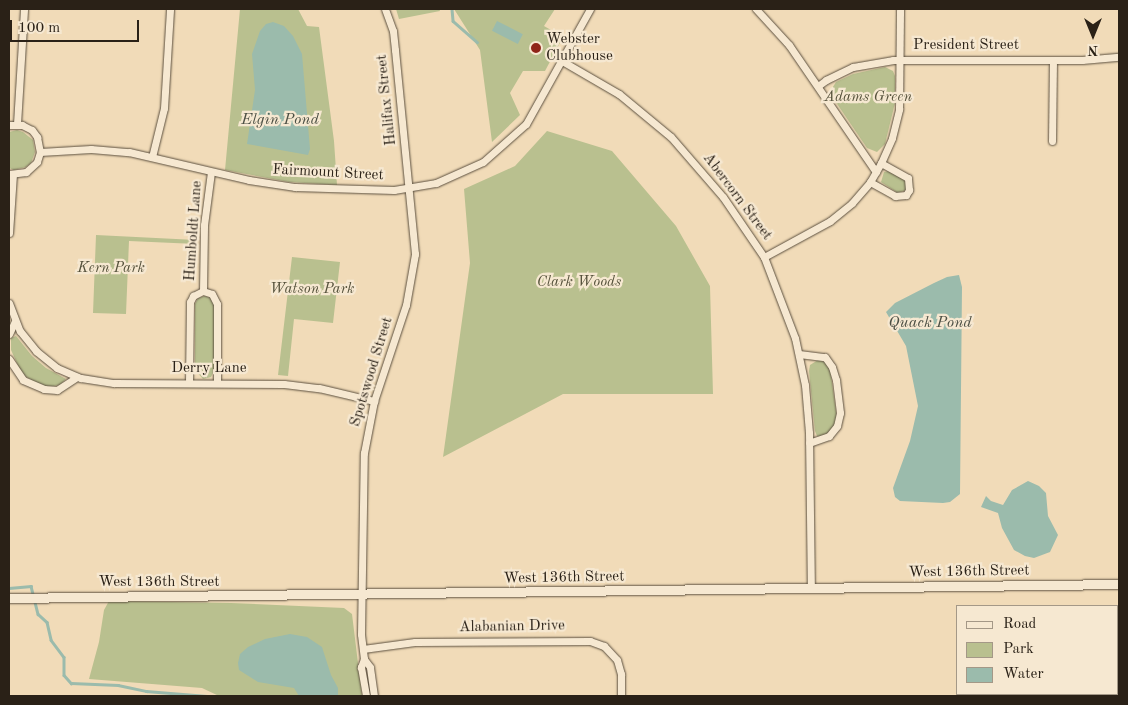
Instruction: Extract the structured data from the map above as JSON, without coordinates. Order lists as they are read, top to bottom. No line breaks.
{"streets":{"street":["President Street","Halifax Street","Fairmount Street","Abercorn Street","Humboldt Lane","Derry Lane","Spotswood Street","West 136th Street","Alabanian Drive"]},"crossings":[["Halifax Street","Fairmount Street"],["Halifax Street","Spotswood Street"],["Fairmount Street","Abercorn Street"],["Fairmount Street","Humboldt Lane"],["Fairmount Street","Spotswood Street"],["Abercorn Street","West 136th Street"],["Humboldt Lane","Derry Lane"],["Derry Lane","Spotswood Street"],["Spotswood Street","West 136th Street"],["Spotswood Street","Alabanian Drive"]],"water":["Elgin Pond","Quack Pond"],"parks":["Adams Green","Kern Park","Clark Woods","Watson Park"],"places":["Webster Clubhouse"],"legend":["Road","Park","Water"],"scale_bar":"100 m","north":"bottom"}
